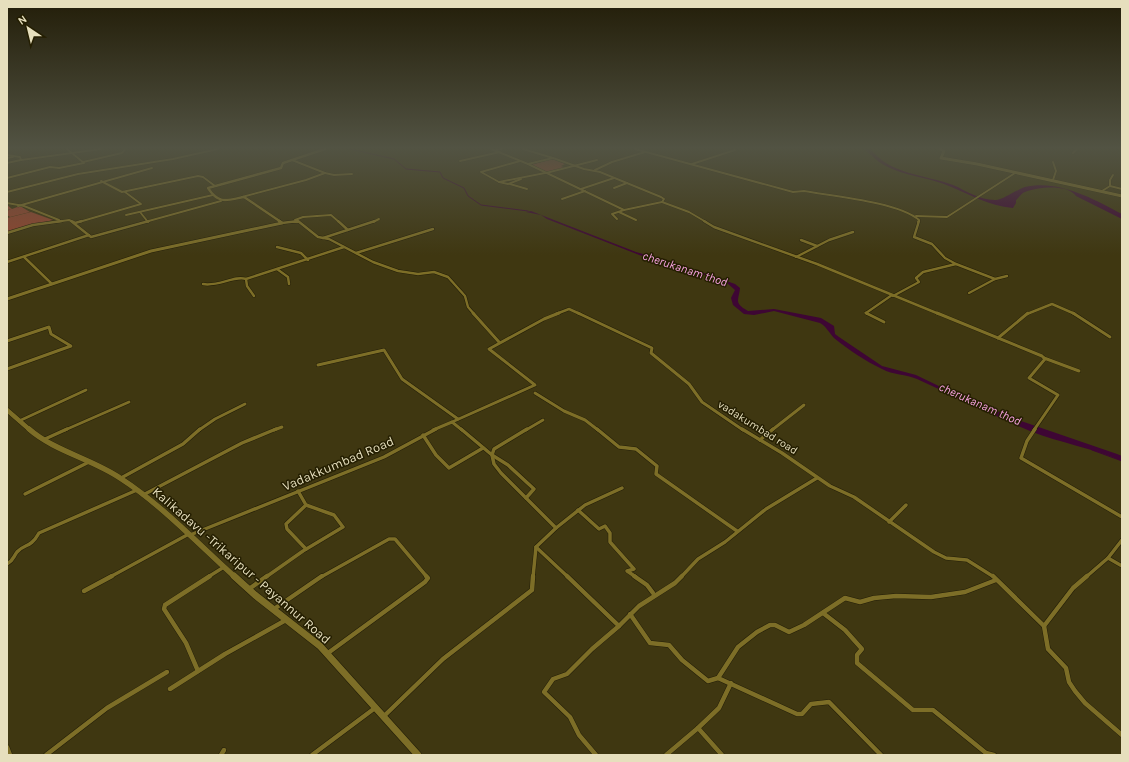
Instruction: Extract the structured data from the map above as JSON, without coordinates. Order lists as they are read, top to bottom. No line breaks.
{"streets":{"main road":["Kalikadavu -Trikaripur - Payannur Road"],"street":["vadakumbad road","Vadakkumbad Road"]},"crossings":[["Vadakkumbad Road","Kalikadavu -Trikaripur - Payannur Road"]],"water":["cherukanam thod"],"north":"top left"}
